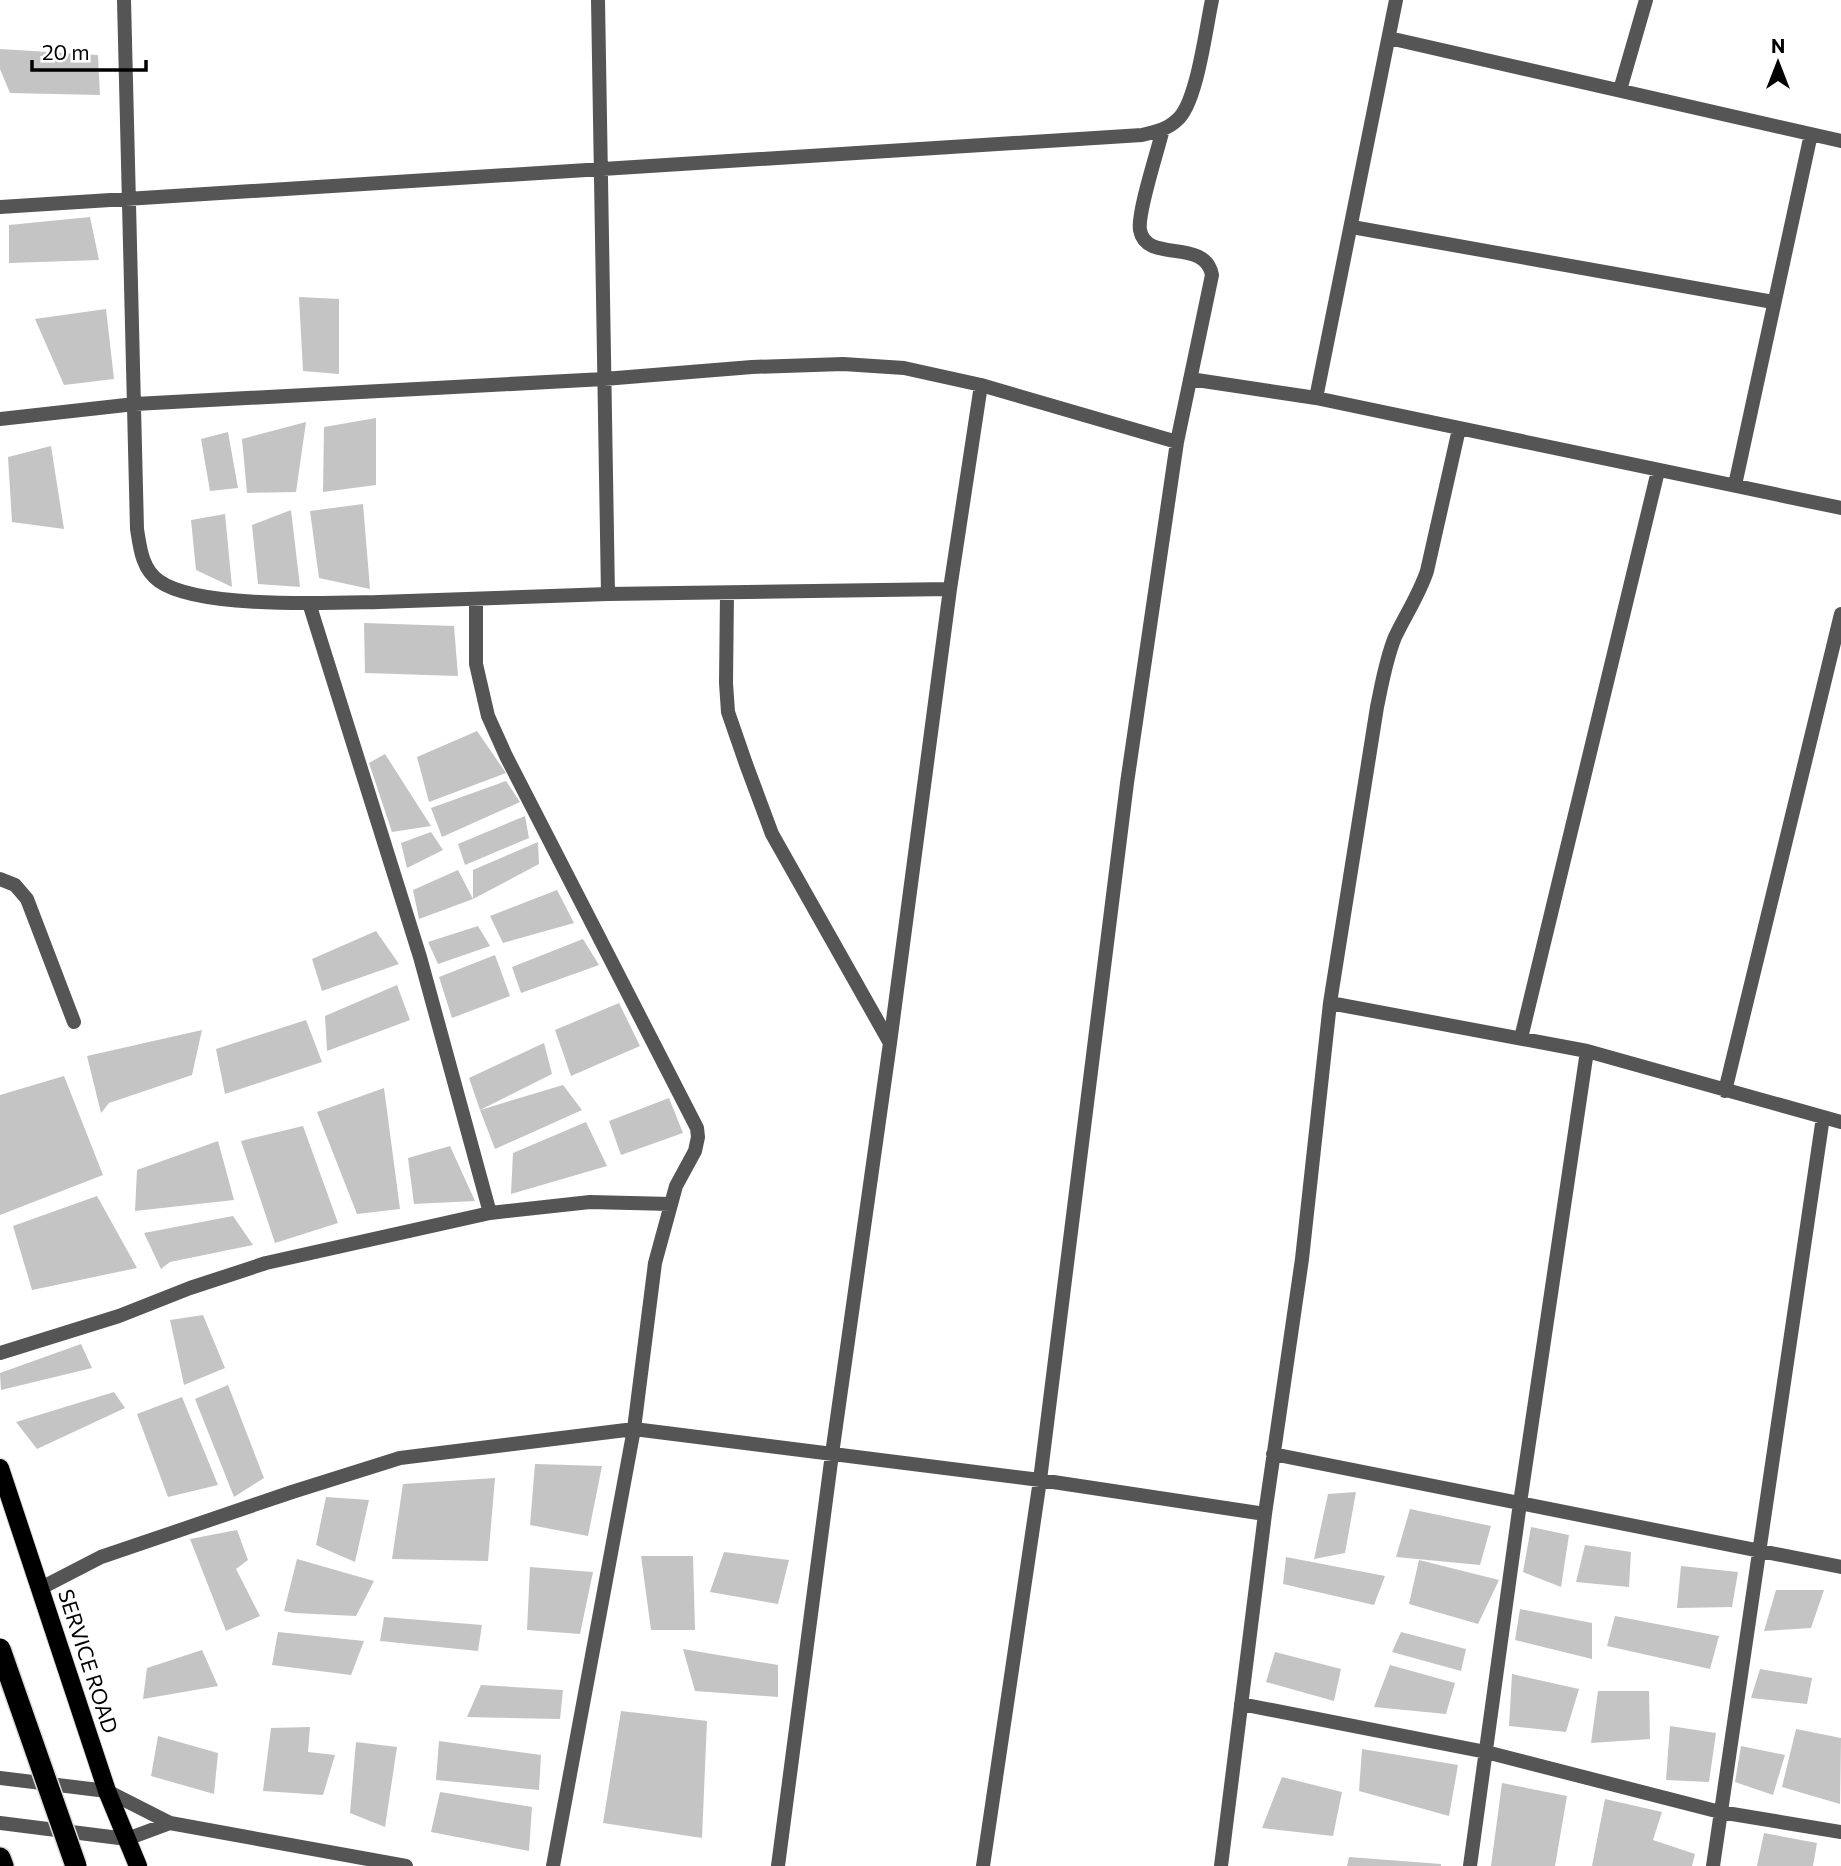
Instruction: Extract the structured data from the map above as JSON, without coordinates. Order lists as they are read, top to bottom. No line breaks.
{"streets":{"main road":["SERVICE ROAD"]},"scale_bar":"20 m","north":"top"}
